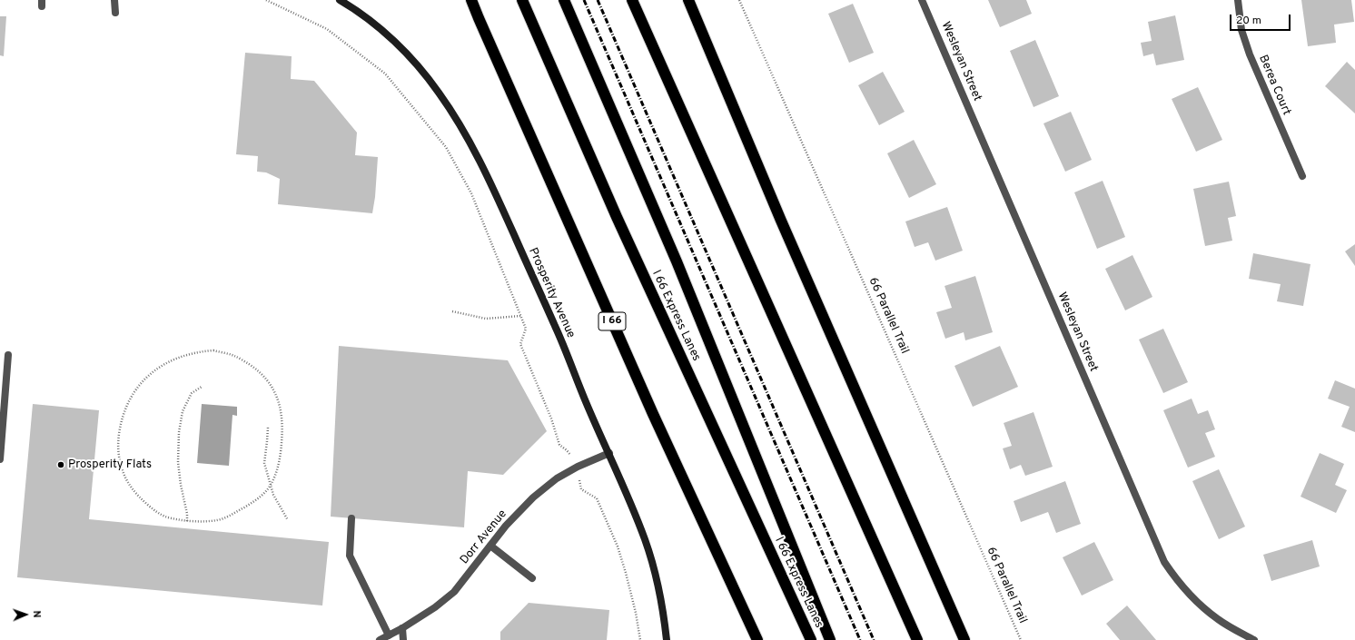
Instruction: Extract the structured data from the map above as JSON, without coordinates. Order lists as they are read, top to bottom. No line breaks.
{"streets":{"highway":["I 66 Express Lanes","I 66"],"main road":["Prosperity Avenue"],"street":["Wesleyan Street","Berea Court","Dorr Avenue"],"path":["66 Parallel Trail"]},"crossings":[["Prosperity Avenue","Dorr Avenue"]],"places":["Prosperity Flats"],"scale_bar":"20 m","north":"right"}
